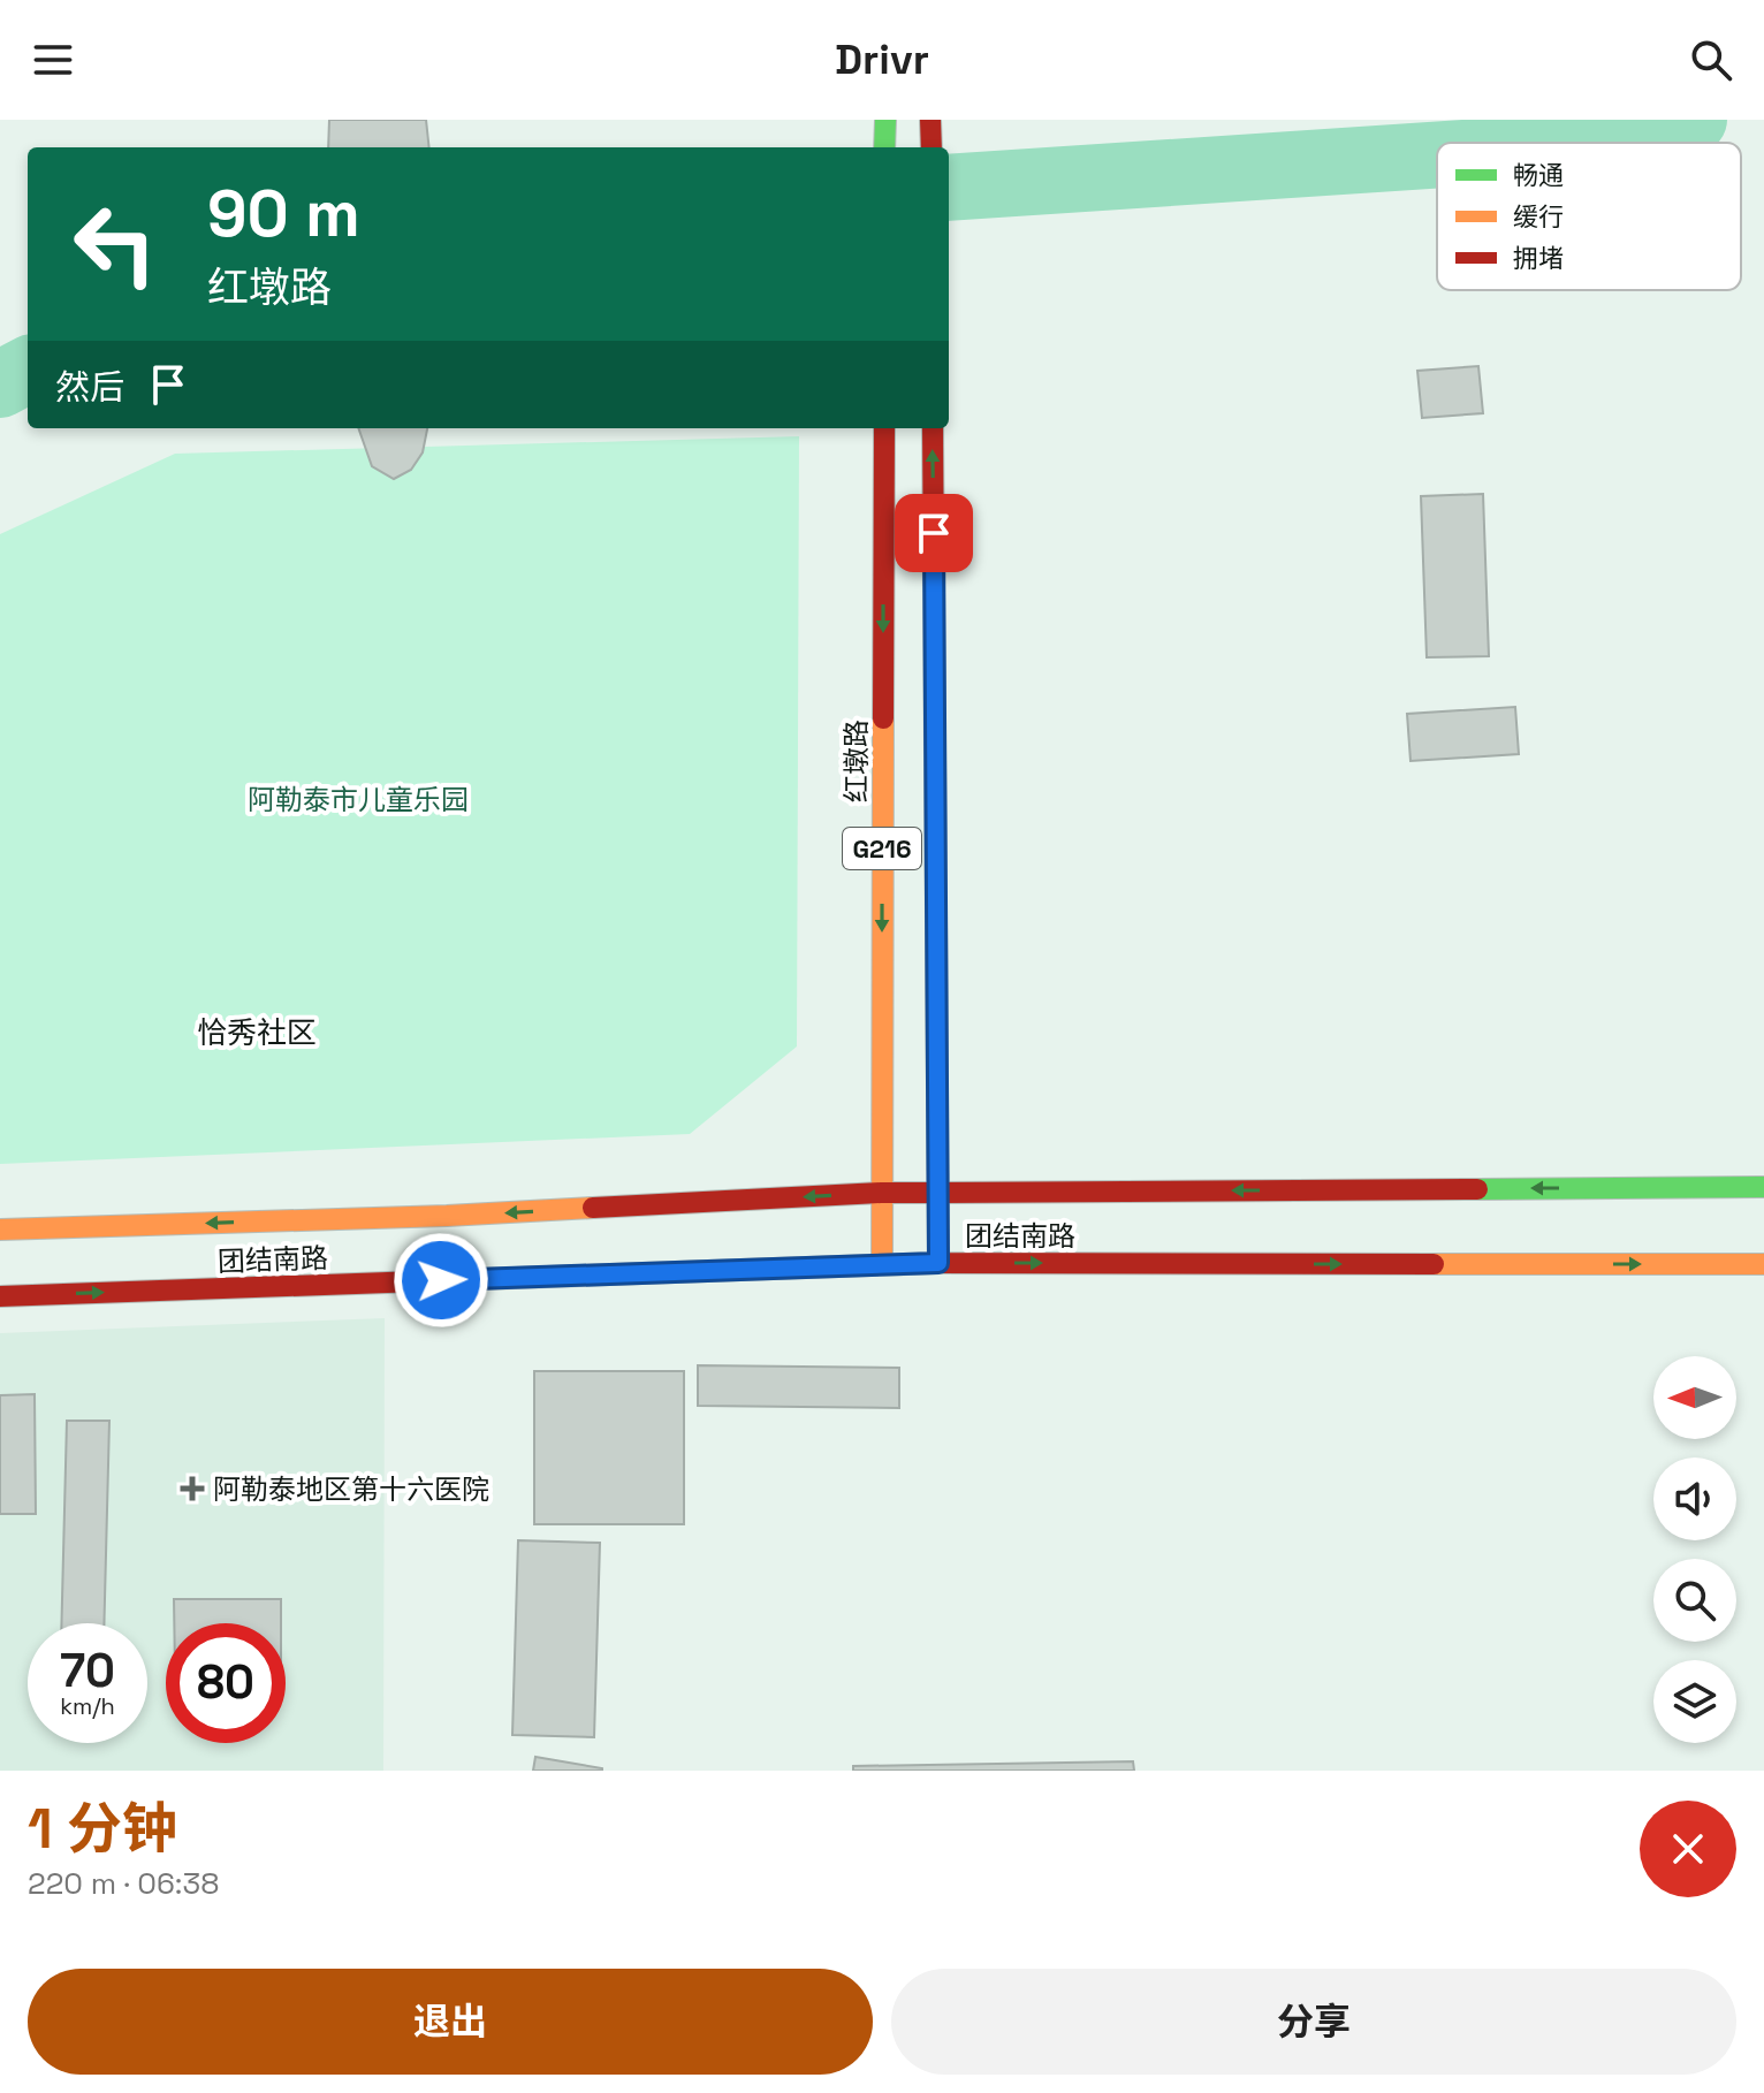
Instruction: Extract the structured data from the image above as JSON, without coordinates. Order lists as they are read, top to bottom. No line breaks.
{"streets":{"main road":["红墩路","G216","团结南路"]},"crossings":[["红墩路","团结南路"],["G216","团结南路"]],"districts":["恰秀社区"],"parks":["阿勒泰市儿童乐园"],"places":{"health":["阿勒泰地区第十六医院"]},"legend":["畅通","缓行","拥堵"],"north":"left","page":{"header":"Drivr","turn":["90 m","红墩路"],"then":"然后","speed":"70 km/h","limit":"80","heading":["1 分钟","220 m · 06:38"],"buttons":["退出","分享"]}}
